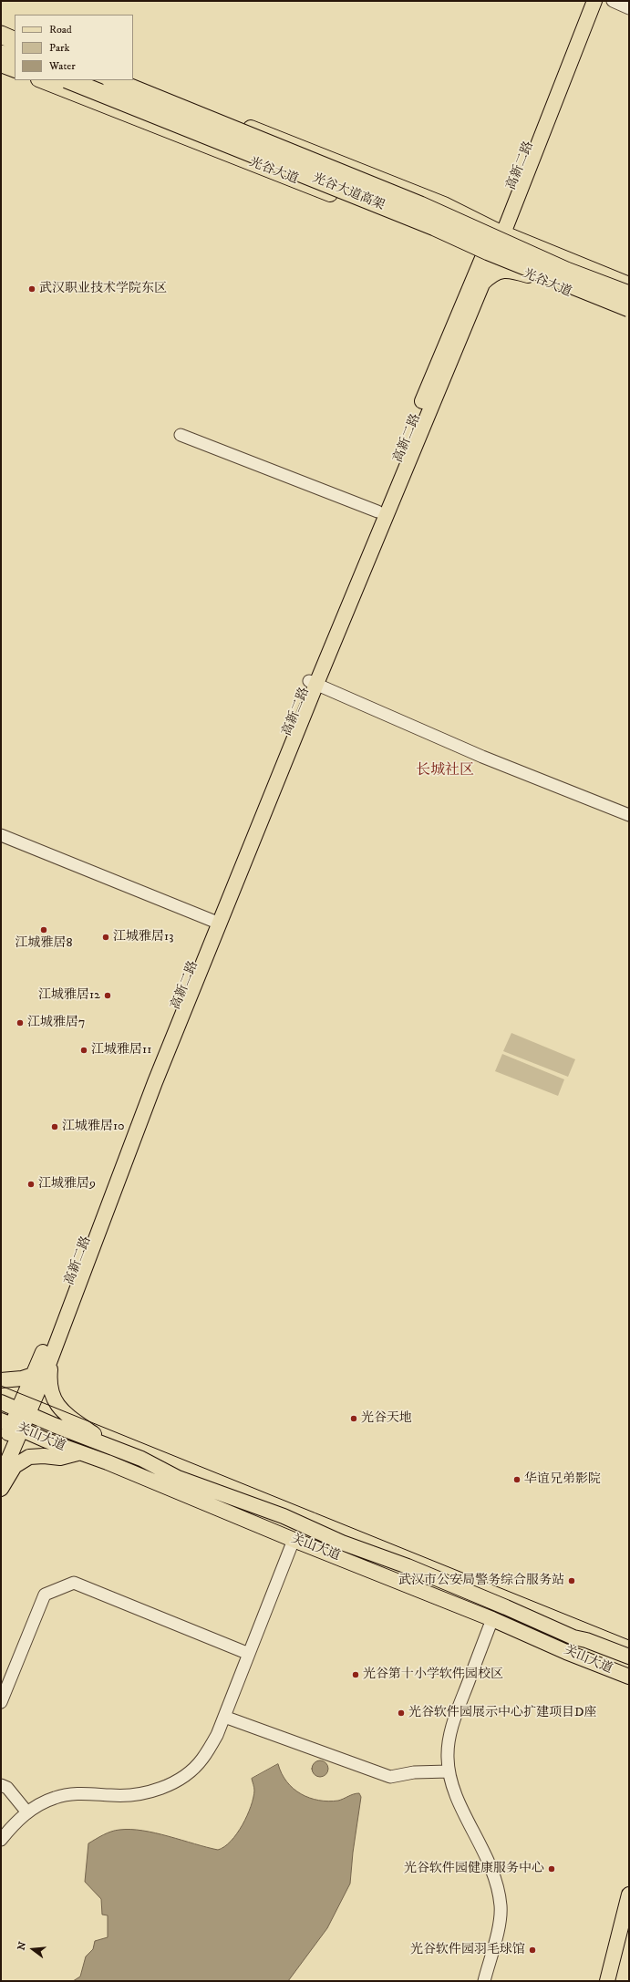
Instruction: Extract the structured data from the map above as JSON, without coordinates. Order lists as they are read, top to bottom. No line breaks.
{"streets":{"highway":["光谷大道高架"],"main road":["高新二路","光谷大道","关山大道"]},"crossings":[["高新二路","光谷大道"],["高新二路","关山大道"]],"districts":["长城社区"],"places":["武汉职业技术学院东区","江城雅居8","江城雅居13","江城雅居12","江城雅居7","江城雅居11","江城雅居10","江城雅居9","光谷天地","华谊兄弟影院","武汉市公安局警务综合服务站","光谷第十小学软件园校区","光谷软件园展示中心扩建项目D座","光谷软件园健康服务中心","光谷软件园羽毛球馆"],"legend":["Road","Park","Water"],"north":"left"}
